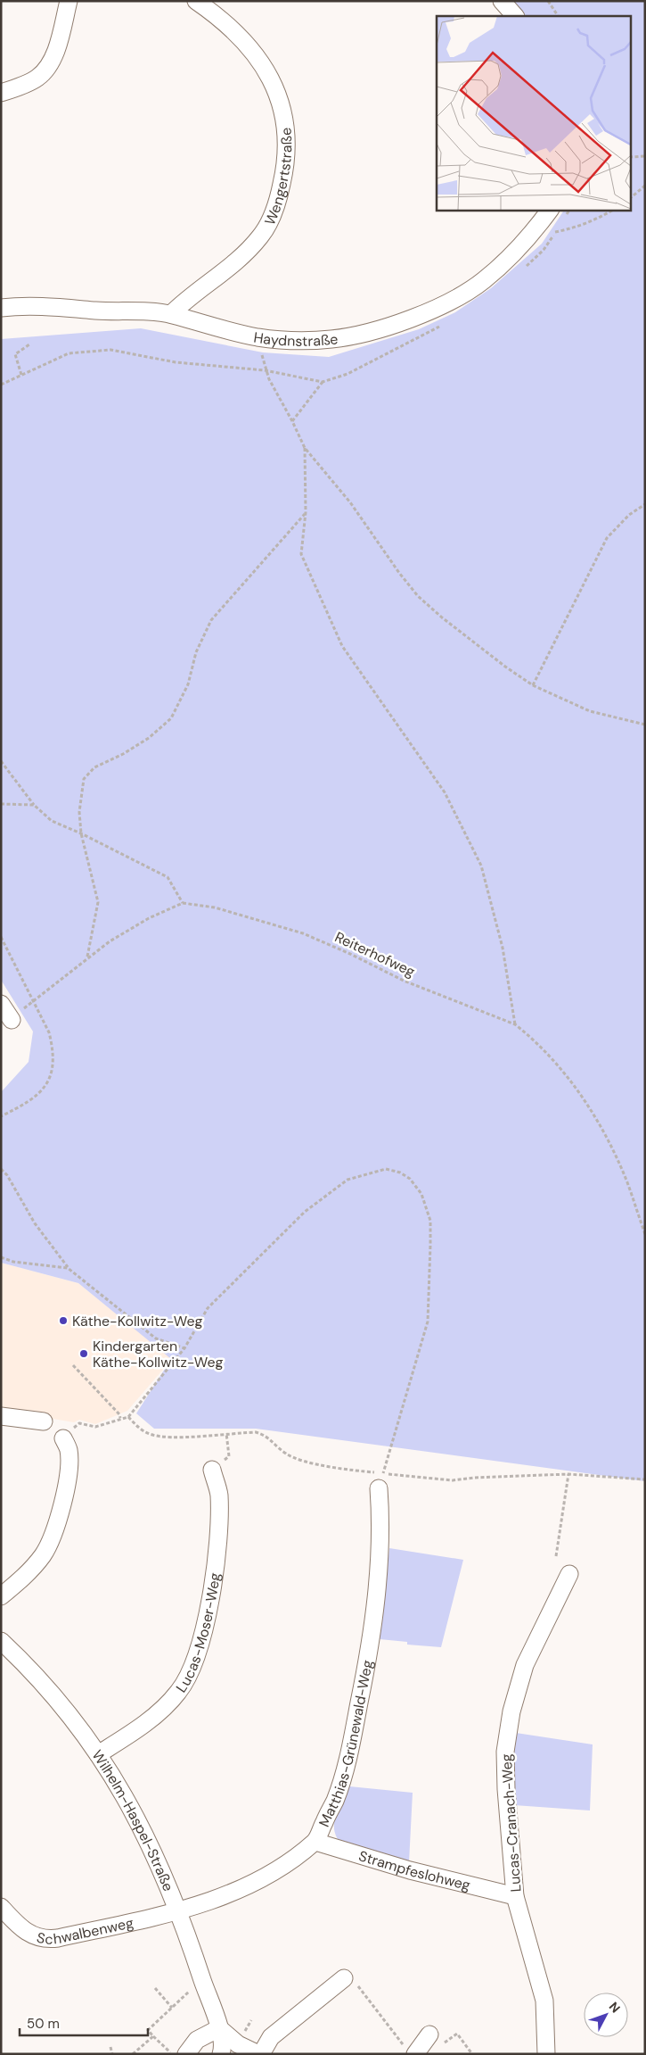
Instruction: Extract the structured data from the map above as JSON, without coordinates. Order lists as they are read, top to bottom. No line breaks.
{"streets":{"street":["Wengertstraße","Haydnstraße","Lucas-Moser-Weg","Matthias-Grünewald-Weg","Wilhelm-Haspel-Straße","Lucas-Cranach-Weg","Strampfeslohweg","Schwalbenweg"],"path":["Reiterhofweg"]},"crossings":[["Wengertstraße","Haydnstraße"],["Lucas-Moser-Weg","Wilhelm-Haspel-Straße"],["Matthias-Grünewald-Weg","Wilhelm-Haspel-Straße"],["Matthias-Grünewald-Weg","Strampfeslohweg"],["Matthias-Grünewald-Weg","Schwalbenweg"],["Wilhelm-Haspel-Straße","Schwalbenweg"],["Lucas-Cranach-Weg","Strampfeslohweg"]],"places":["Käthe-Kollwitz-Weg","Kindergarten Käthe-Kollwitz-Weg"],"scale_bar":"50 m","north":"top right"}
